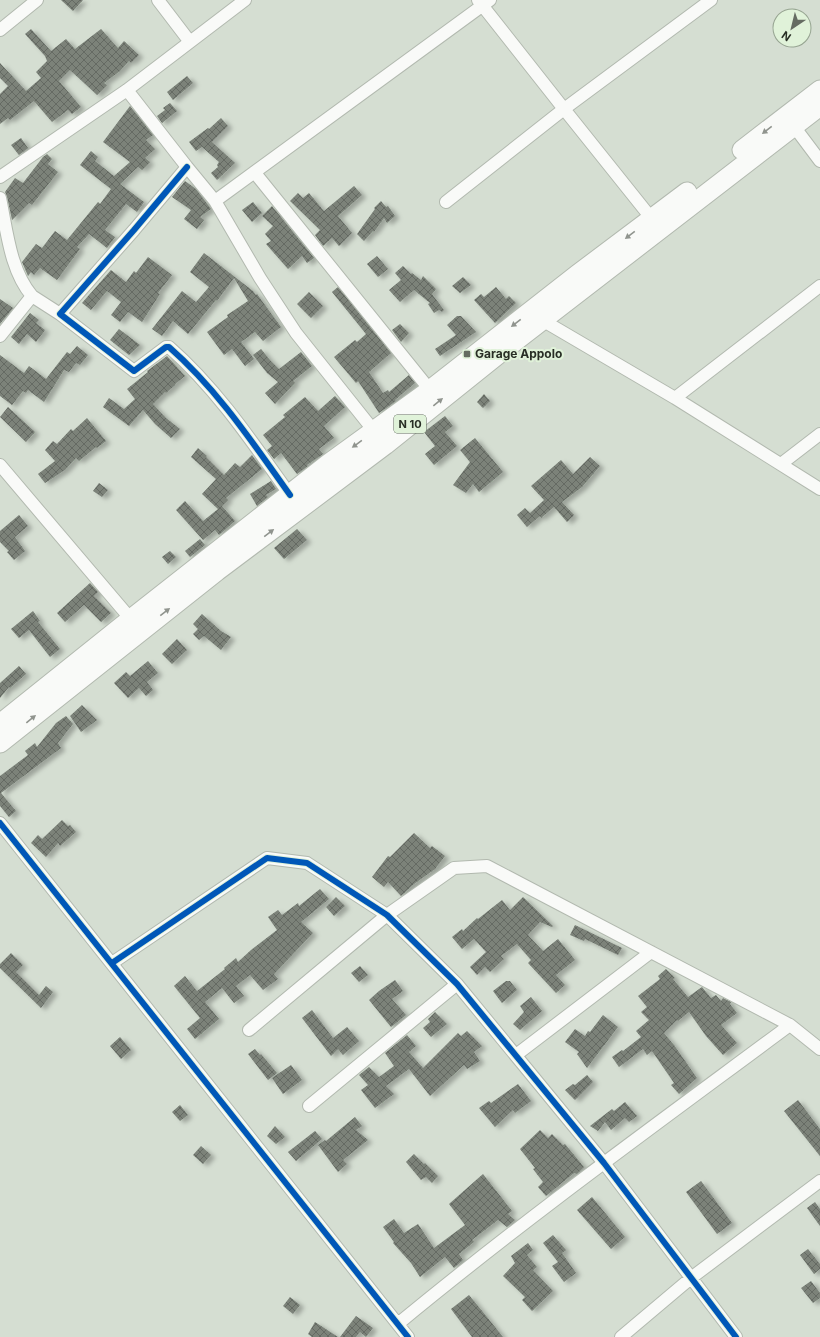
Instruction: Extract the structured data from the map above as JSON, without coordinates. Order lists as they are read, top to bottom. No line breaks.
{"streets":{"main road":["N 10"]},"places":{"transit":["Garage Appolo"]},"north":"bottom left"}
